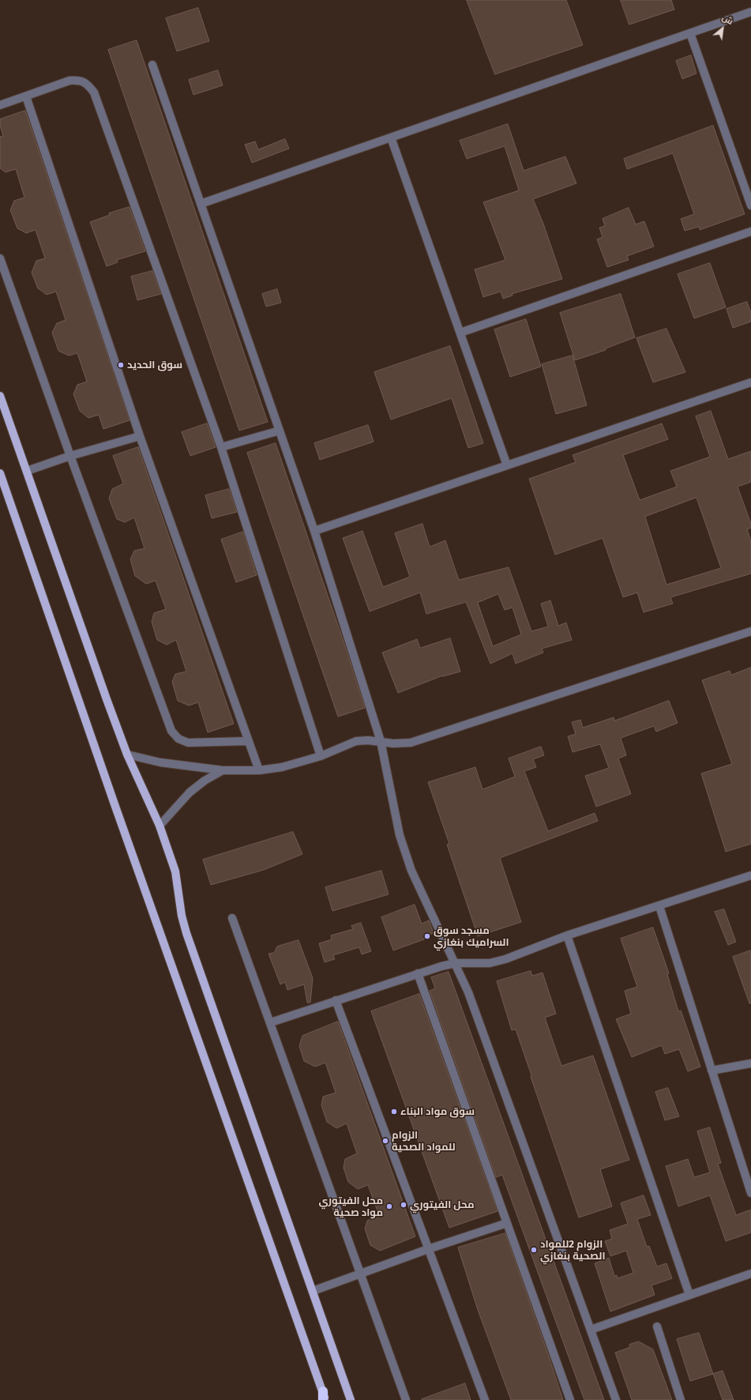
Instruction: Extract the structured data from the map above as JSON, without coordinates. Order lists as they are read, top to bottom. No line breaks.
{"places":["سوق الحديد","مسجد سوق السراميك بنغازي","سوق مواد البناء","الزوام للمواد الصحية","محل الفيتوري","محل الفيتوري مواد صحية","الزوام 2للمواد الصحية بنغازي"],"north":"top right"}
